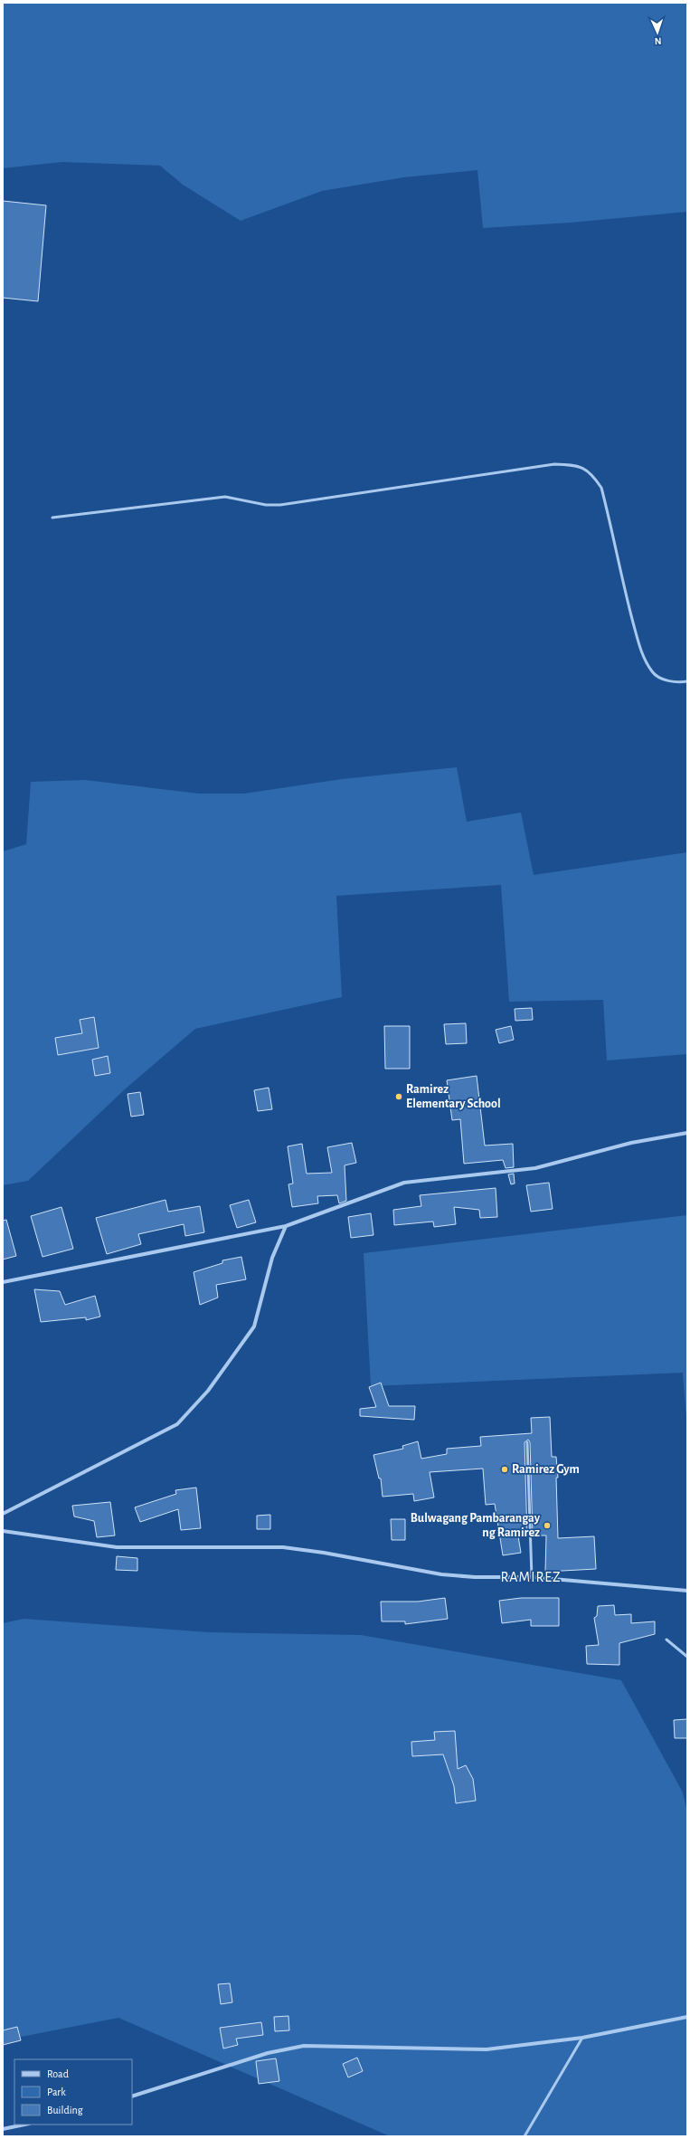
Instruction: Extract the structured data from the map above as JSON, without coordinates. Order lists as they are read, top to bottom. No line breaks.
{"districts":["RAMIREZ"],"places":["Ramirez Elementary School","Ramirez Gym","Bulwagang Pambarangay ng Ramirez"],"legend":["Road","Park","Building"],"north":"bottom"}
